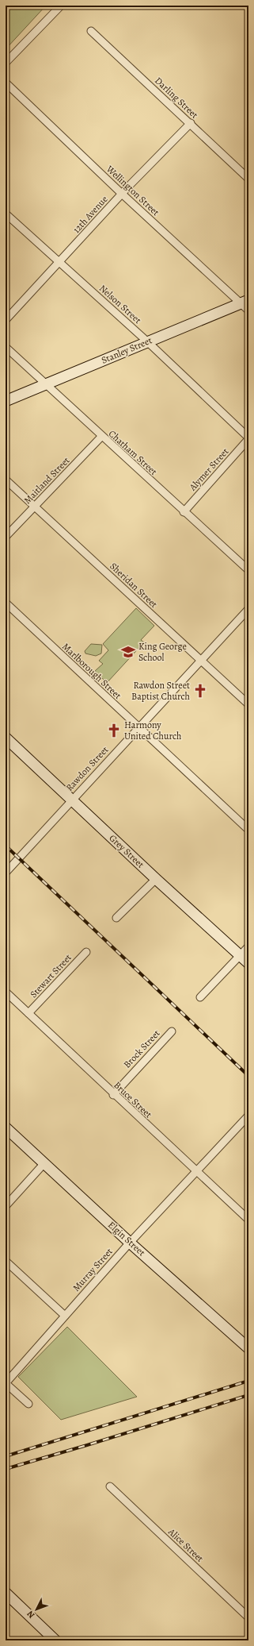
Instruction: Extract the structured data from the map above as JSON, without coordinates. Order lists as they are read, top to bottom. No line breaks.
{"streets":{"street":["Darling Street","Wellington Street","12th Avenue","Nelson Street","Stanley Street","Chatham Street","Alymer Street","Maitland Street","Sheridan Street","Marlborough Street","Rawdon Street","Grey Street","Stewart Street","Brock Street","Bruce Street","Elgin Street","Murray Street","Alice Street"]},"crossings":[["Darling Street","12th Avenue"],["Wellington Street","12th Avenue"],["Wellington Street","Stanley Street"],["12th Avenue","Nelson Street"],["Nelson Street","Stanley Street"],["Nelson Street","Alymer Street"],["Stanley Street","Chatham Street"],["Chatham Street","Alymer Street"],["Chatham Street","Maitland Street"],["Maitland Street","Sheridan Street"],["Sheridan Street","Rawdon Street"],["Marlborough Street","Rawdon Street"],["Rawdon Street","Grey Street"],["Stewart Street","Bruce Street"],["Brock Street","Bruce Street"],["Bruce Street","Murray Street"],["Elgin Street","Murray Street"]],"places":{"school or university":["King George School"],"church":["Rawdon Street Baptist Church","Harmony United Church"]},"north":"bottom left"}
